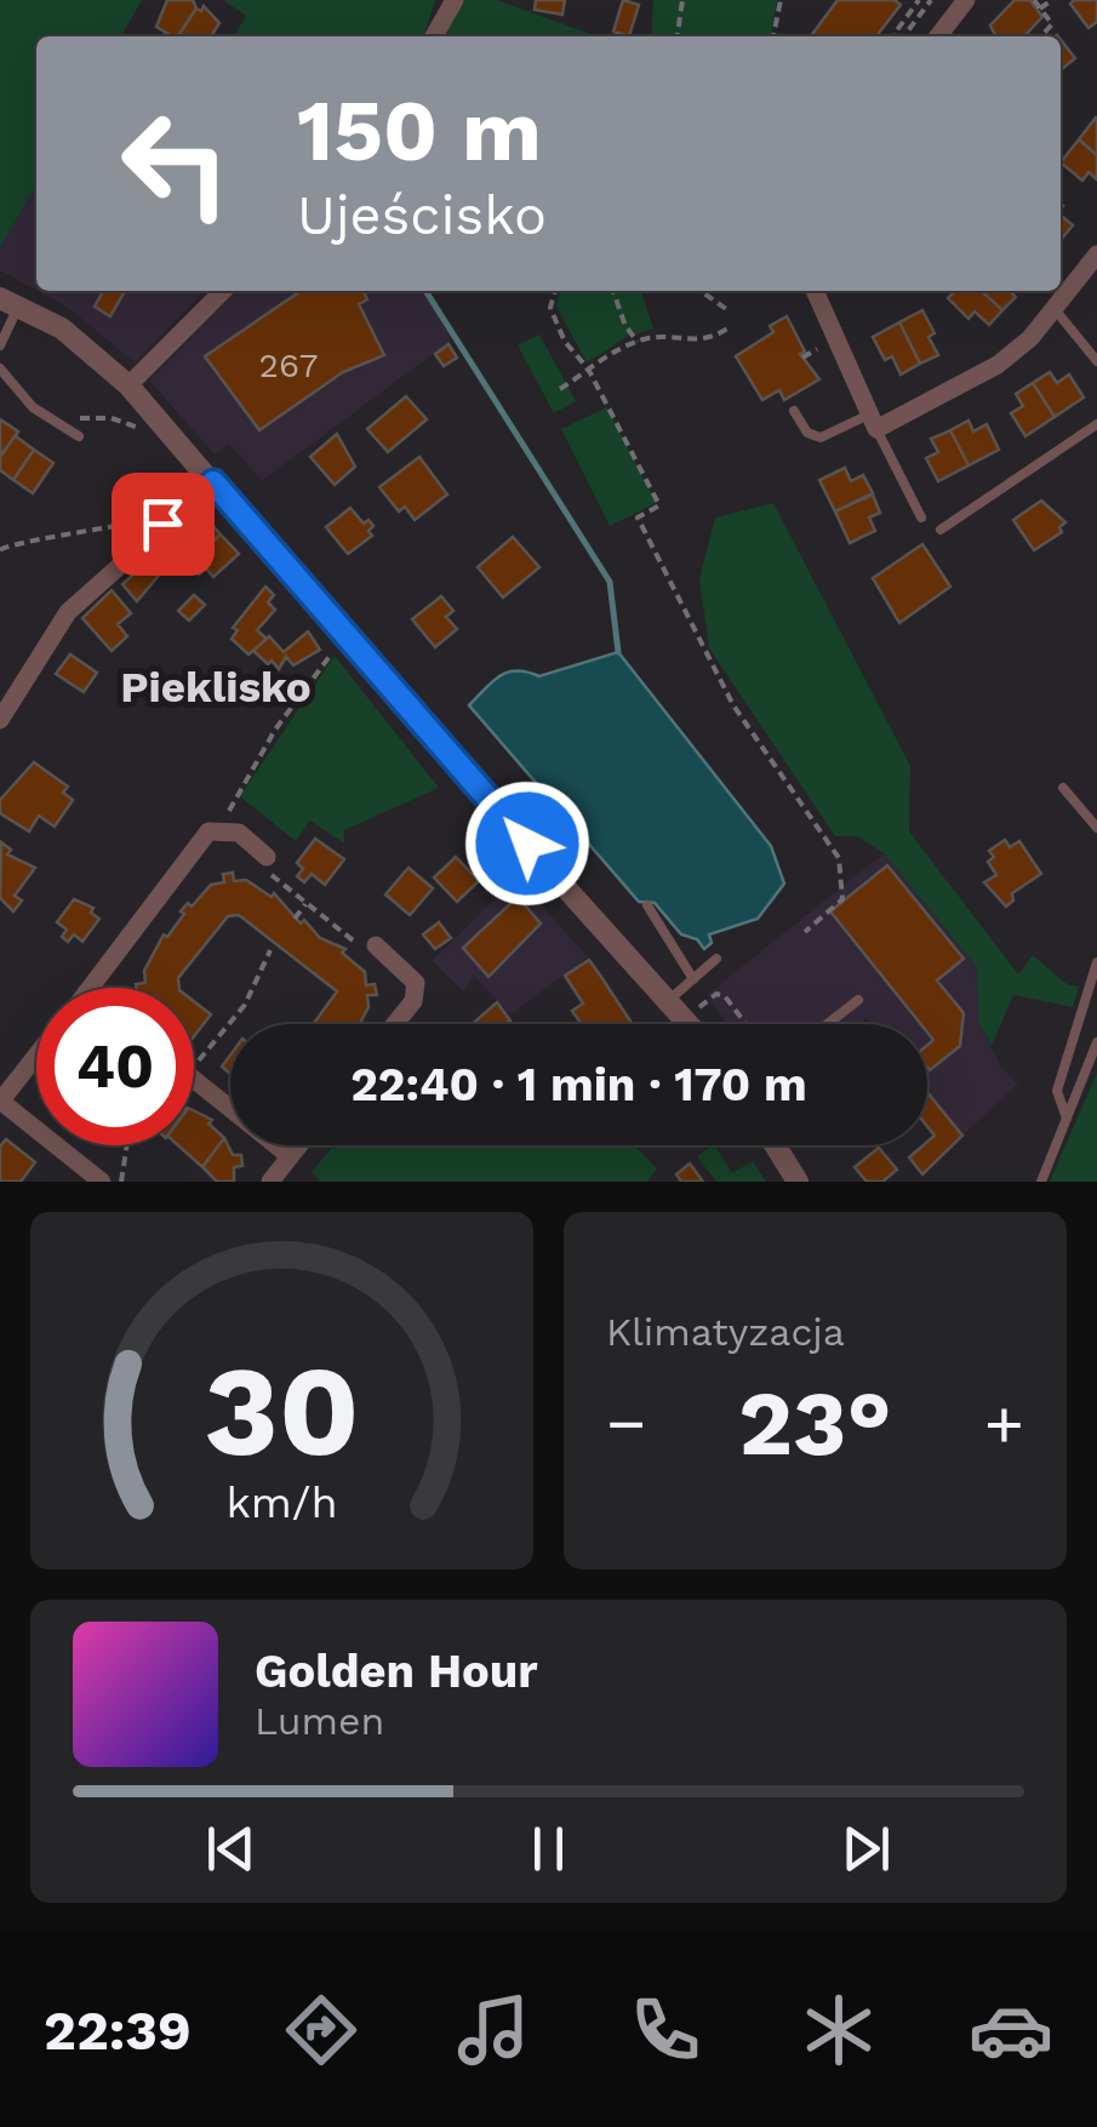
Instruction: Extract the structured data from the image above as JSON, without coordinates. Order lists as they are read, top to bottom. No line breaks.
{"districts":["Pieklisko"],"house_numbers":["267"],"page":{"turn":["150 m","Ujeścisko"],"limit":"40","trip":"22:40 · 1 min · 170 m","tile":"Klimatyzacja","heat":["−","23°","+"],"song":["Golden Hour","Lumen"],"tabs":"22:39","gauge":["30","km/h"]}}
